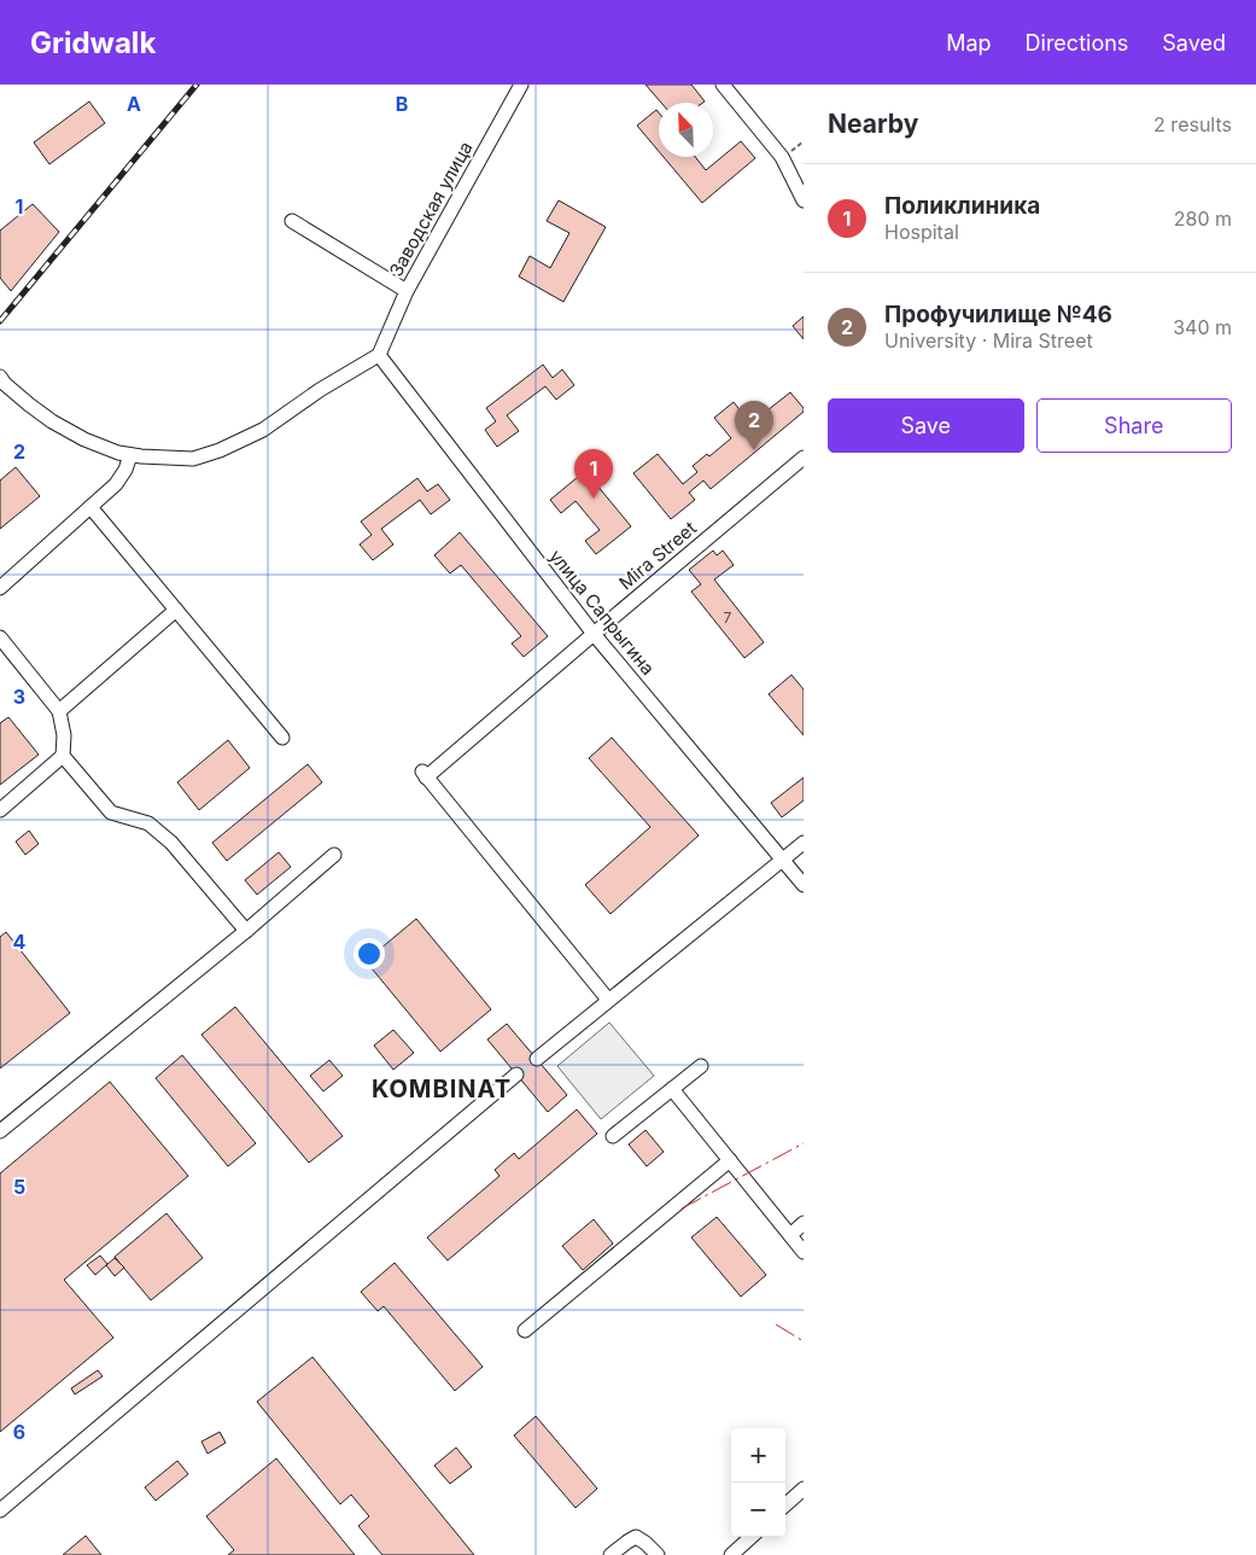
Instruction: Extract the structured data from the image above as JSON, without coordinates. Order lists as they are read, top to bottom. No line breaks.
{"streets":{"street":["Заводская улица","Mira Street","улица Сапрыгина"]},"crossings":[["Заводская улица","улица Сапрыгина"],["Mira Street","улица Сапрыгина"]],"districts":["KOMBINAT"],"house_numbers":["7"],"north":"top left","page":{"header":"Gridwalk","nav":["Map","Directions","Saved"],"heading":["Nearby","2 results"],"list":[{"mark":"1","name":"Поликлиника","note":"Hospital","value":"280 m"},{"mark":"2","name":"Профучилище №46","note":"University · Mira Street","value":"340 m"}],"buttons":["Save","Share"],"pins":["2","1"],"map_buttons":["+","−"]},"grid":{"columns":["A","B"],"rows":["1","2","3","4","5","6"]}}
